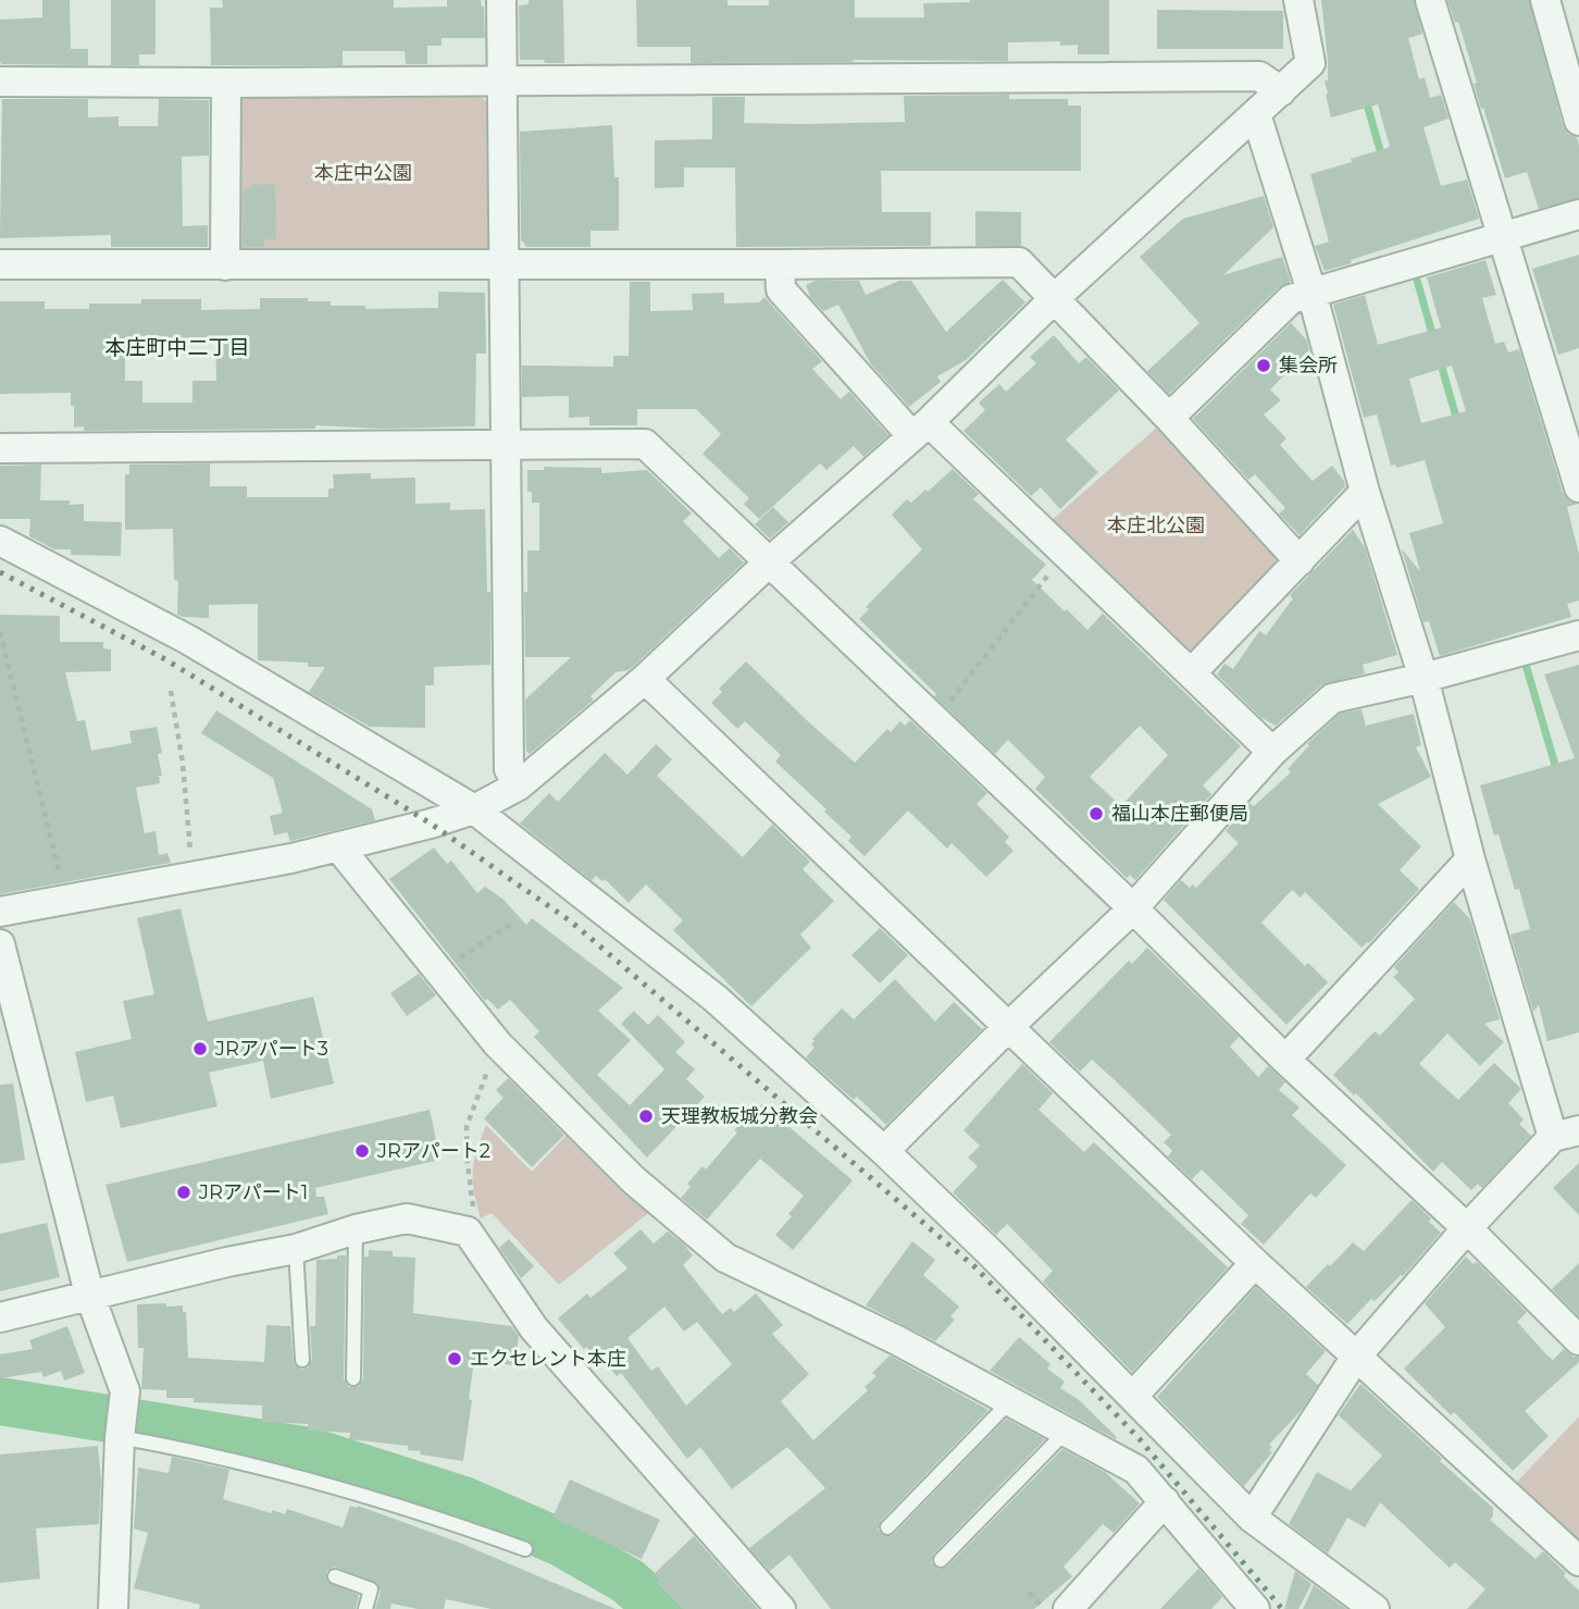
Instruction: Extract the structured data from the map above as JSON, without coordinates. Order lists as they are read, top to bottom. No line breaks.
{"districts":["本庄町中二丁目"],"parks":["本庄中公園","本庄北公園"],"places":["集会所","福山本庄郵便局","JRアパート3","天理教板城分教会","JRアパート2","JRアパート1","エクセレント本庄"]}
